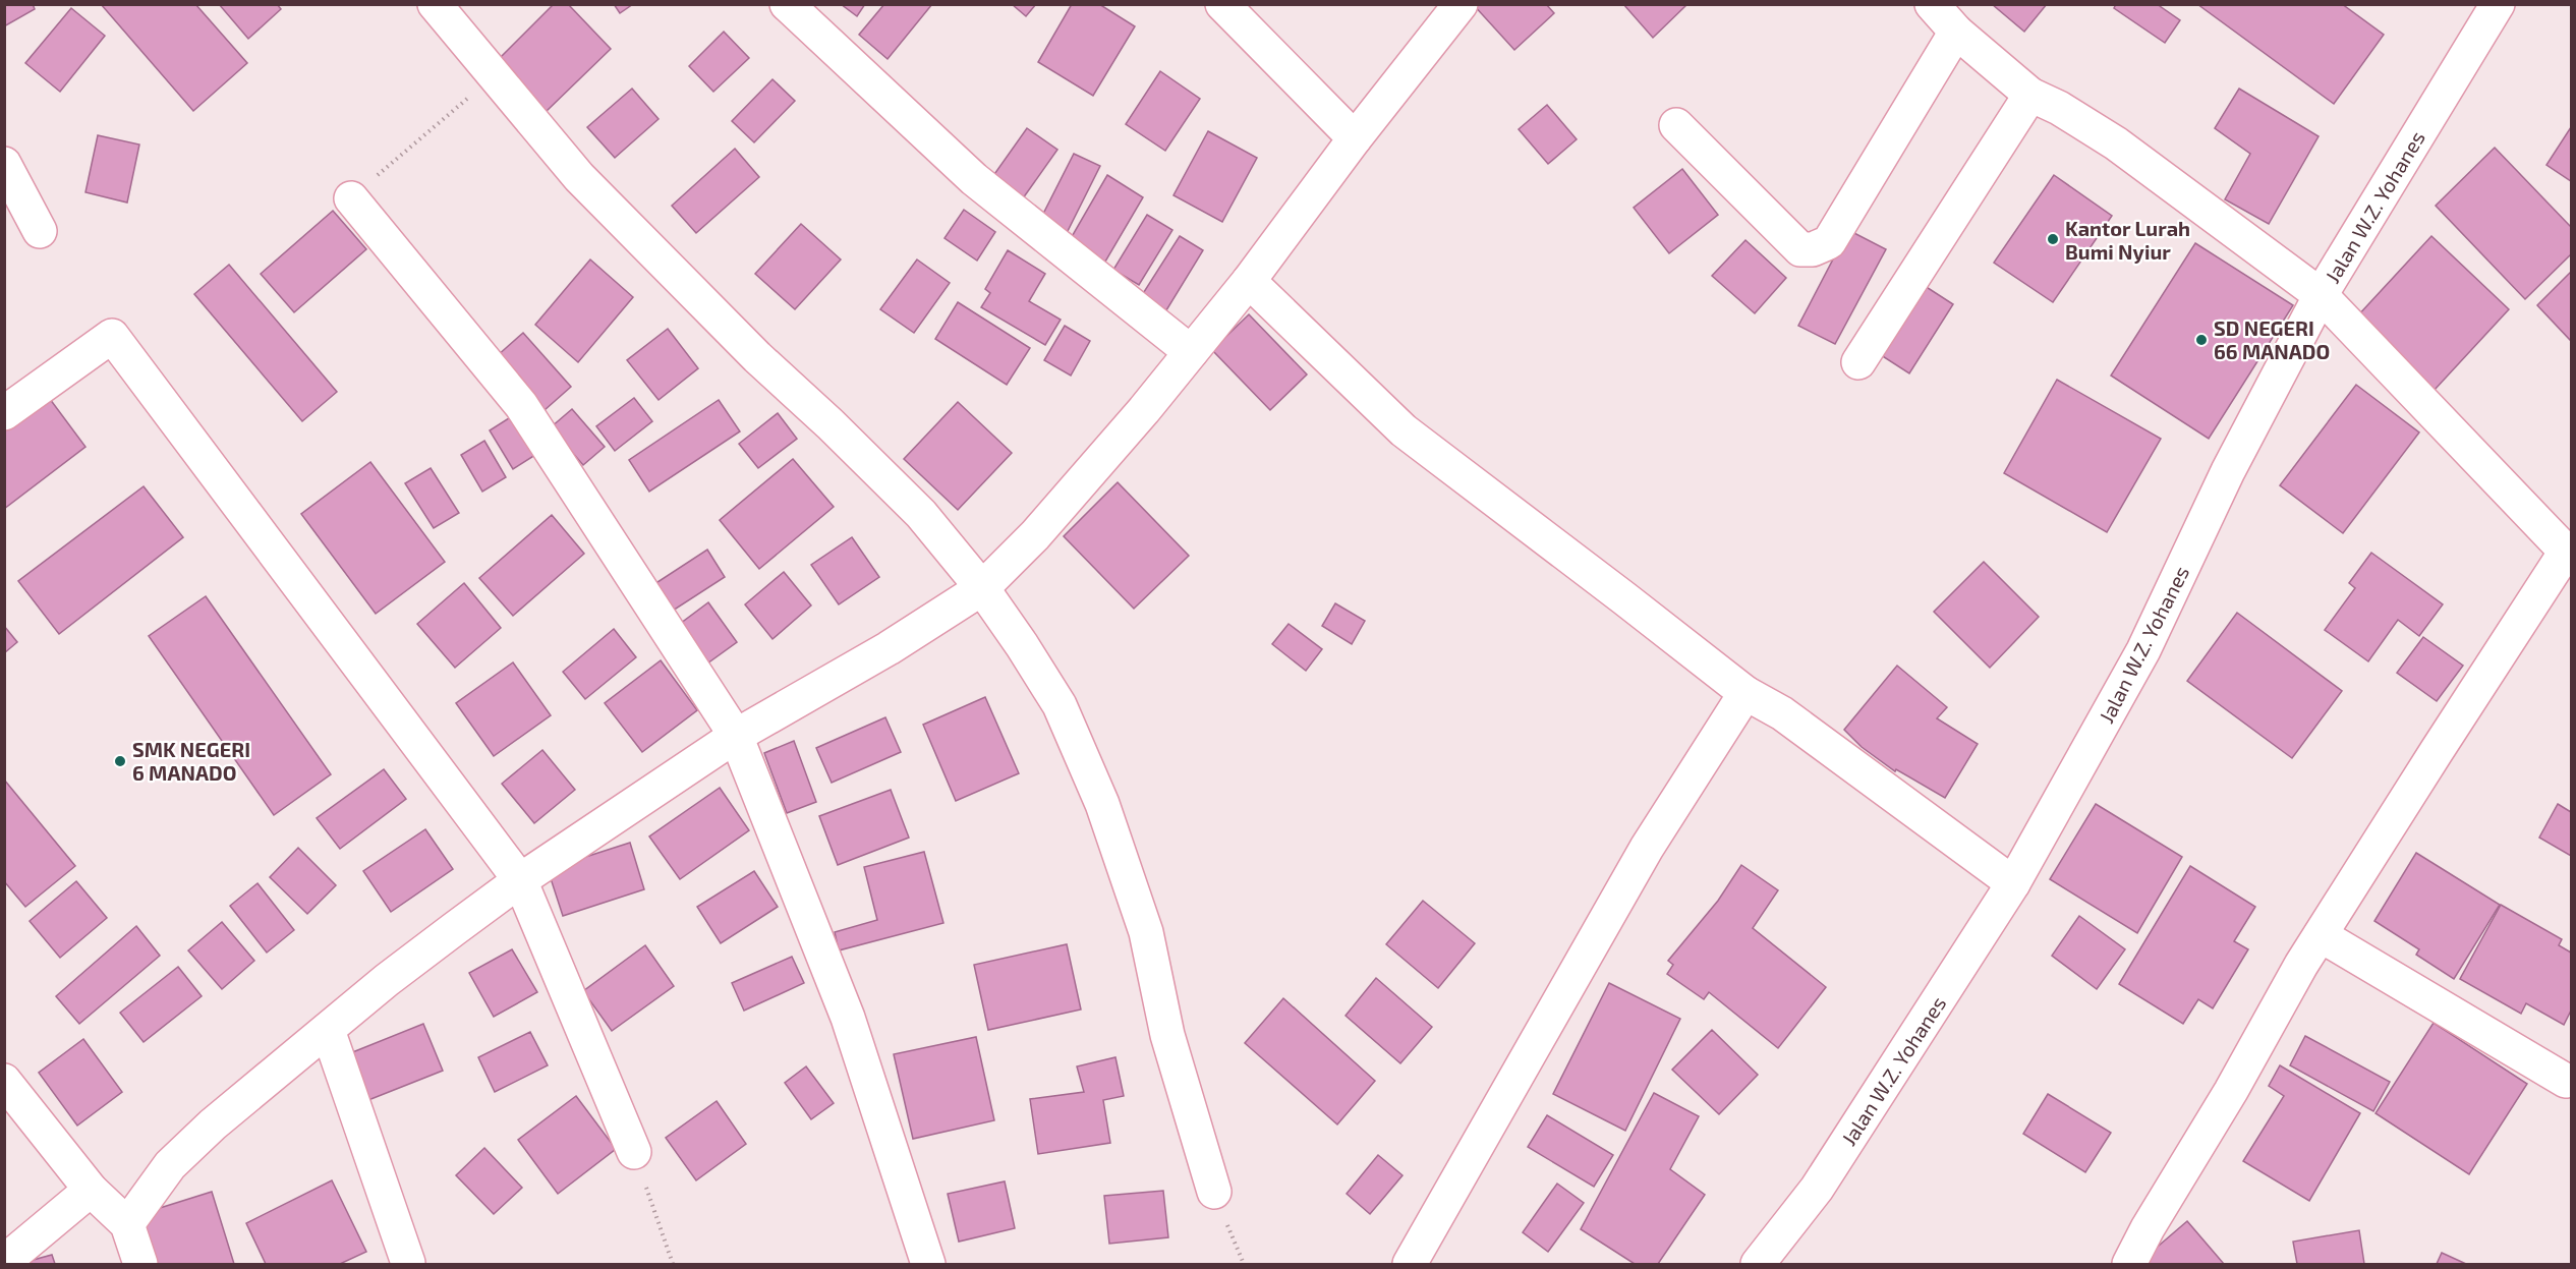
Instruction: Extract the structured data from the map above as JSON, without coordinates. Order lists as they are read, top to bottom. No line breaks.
{"streets":{"street":["Jalan W.Z. Yohanes"]},"places":["Kantor Lurah Bumi Nyiur","SD NEGERI 66 MANADO","SMK NEGERI 6 MANADO"]}
